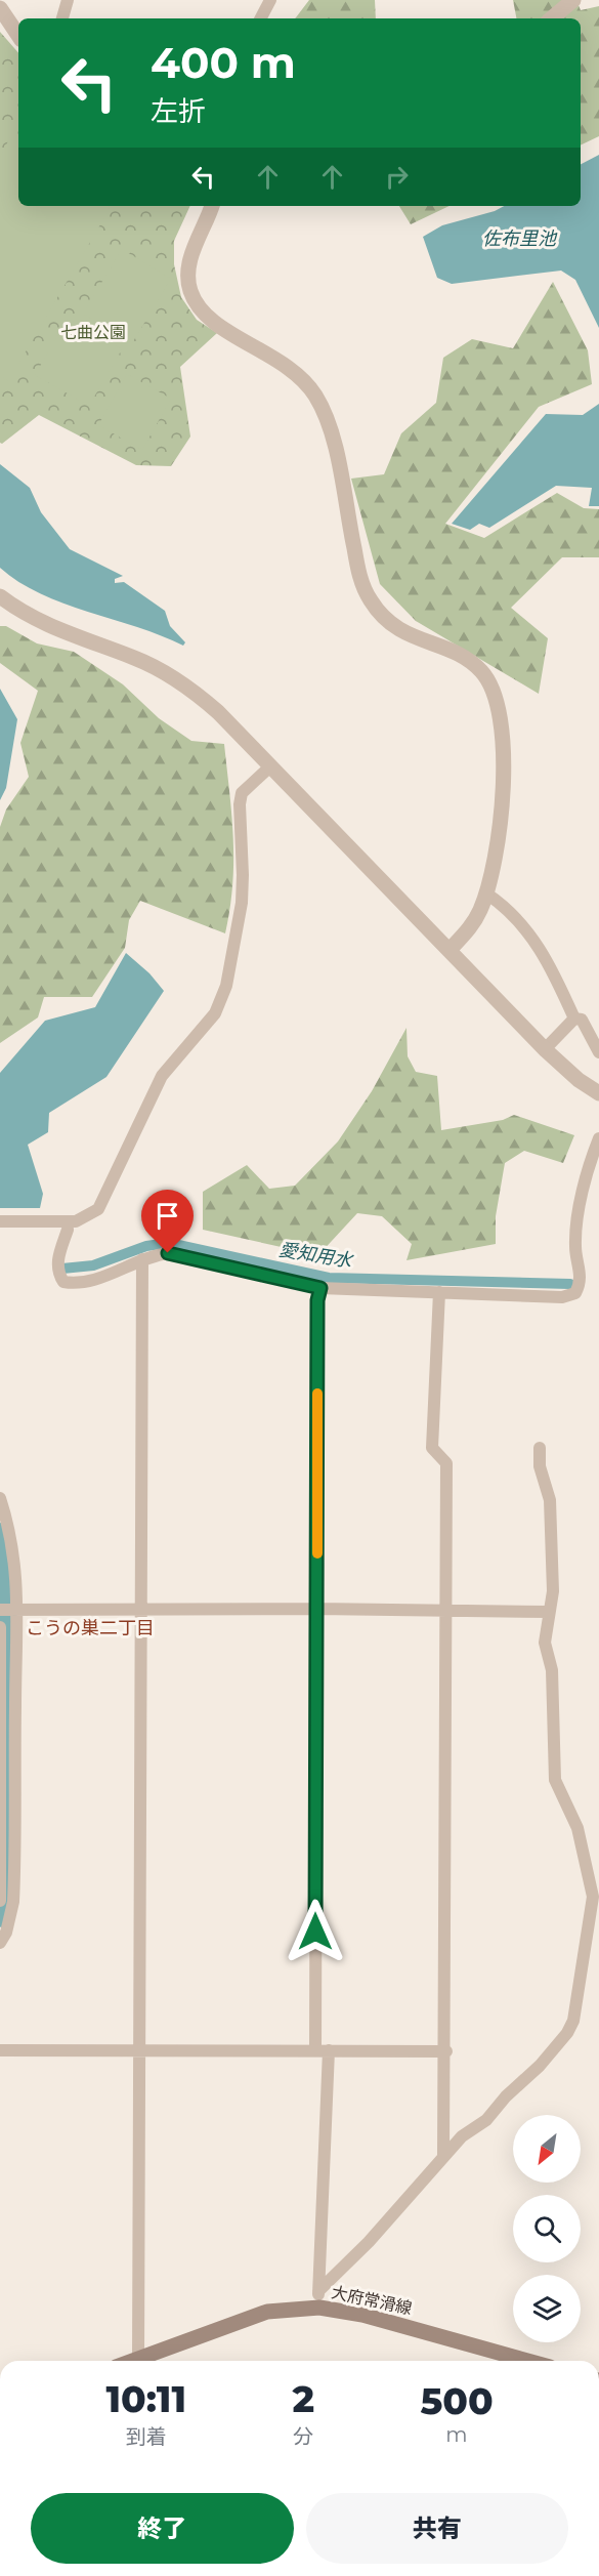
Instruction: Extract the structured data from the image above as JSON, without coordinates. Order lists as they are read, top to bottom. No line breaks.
{"streets":{"main road":["大府常滑線"]},"districts":["こうの巣二丁目"],"water":["佐布里池","愛知用水"],"parks":["七曲公園"],"north":"bottom left","page":{"turn":["400 m","左折"],"eta":["10:11","到着","2","分","500","m"],"buttons":["終了","共有"]}}
